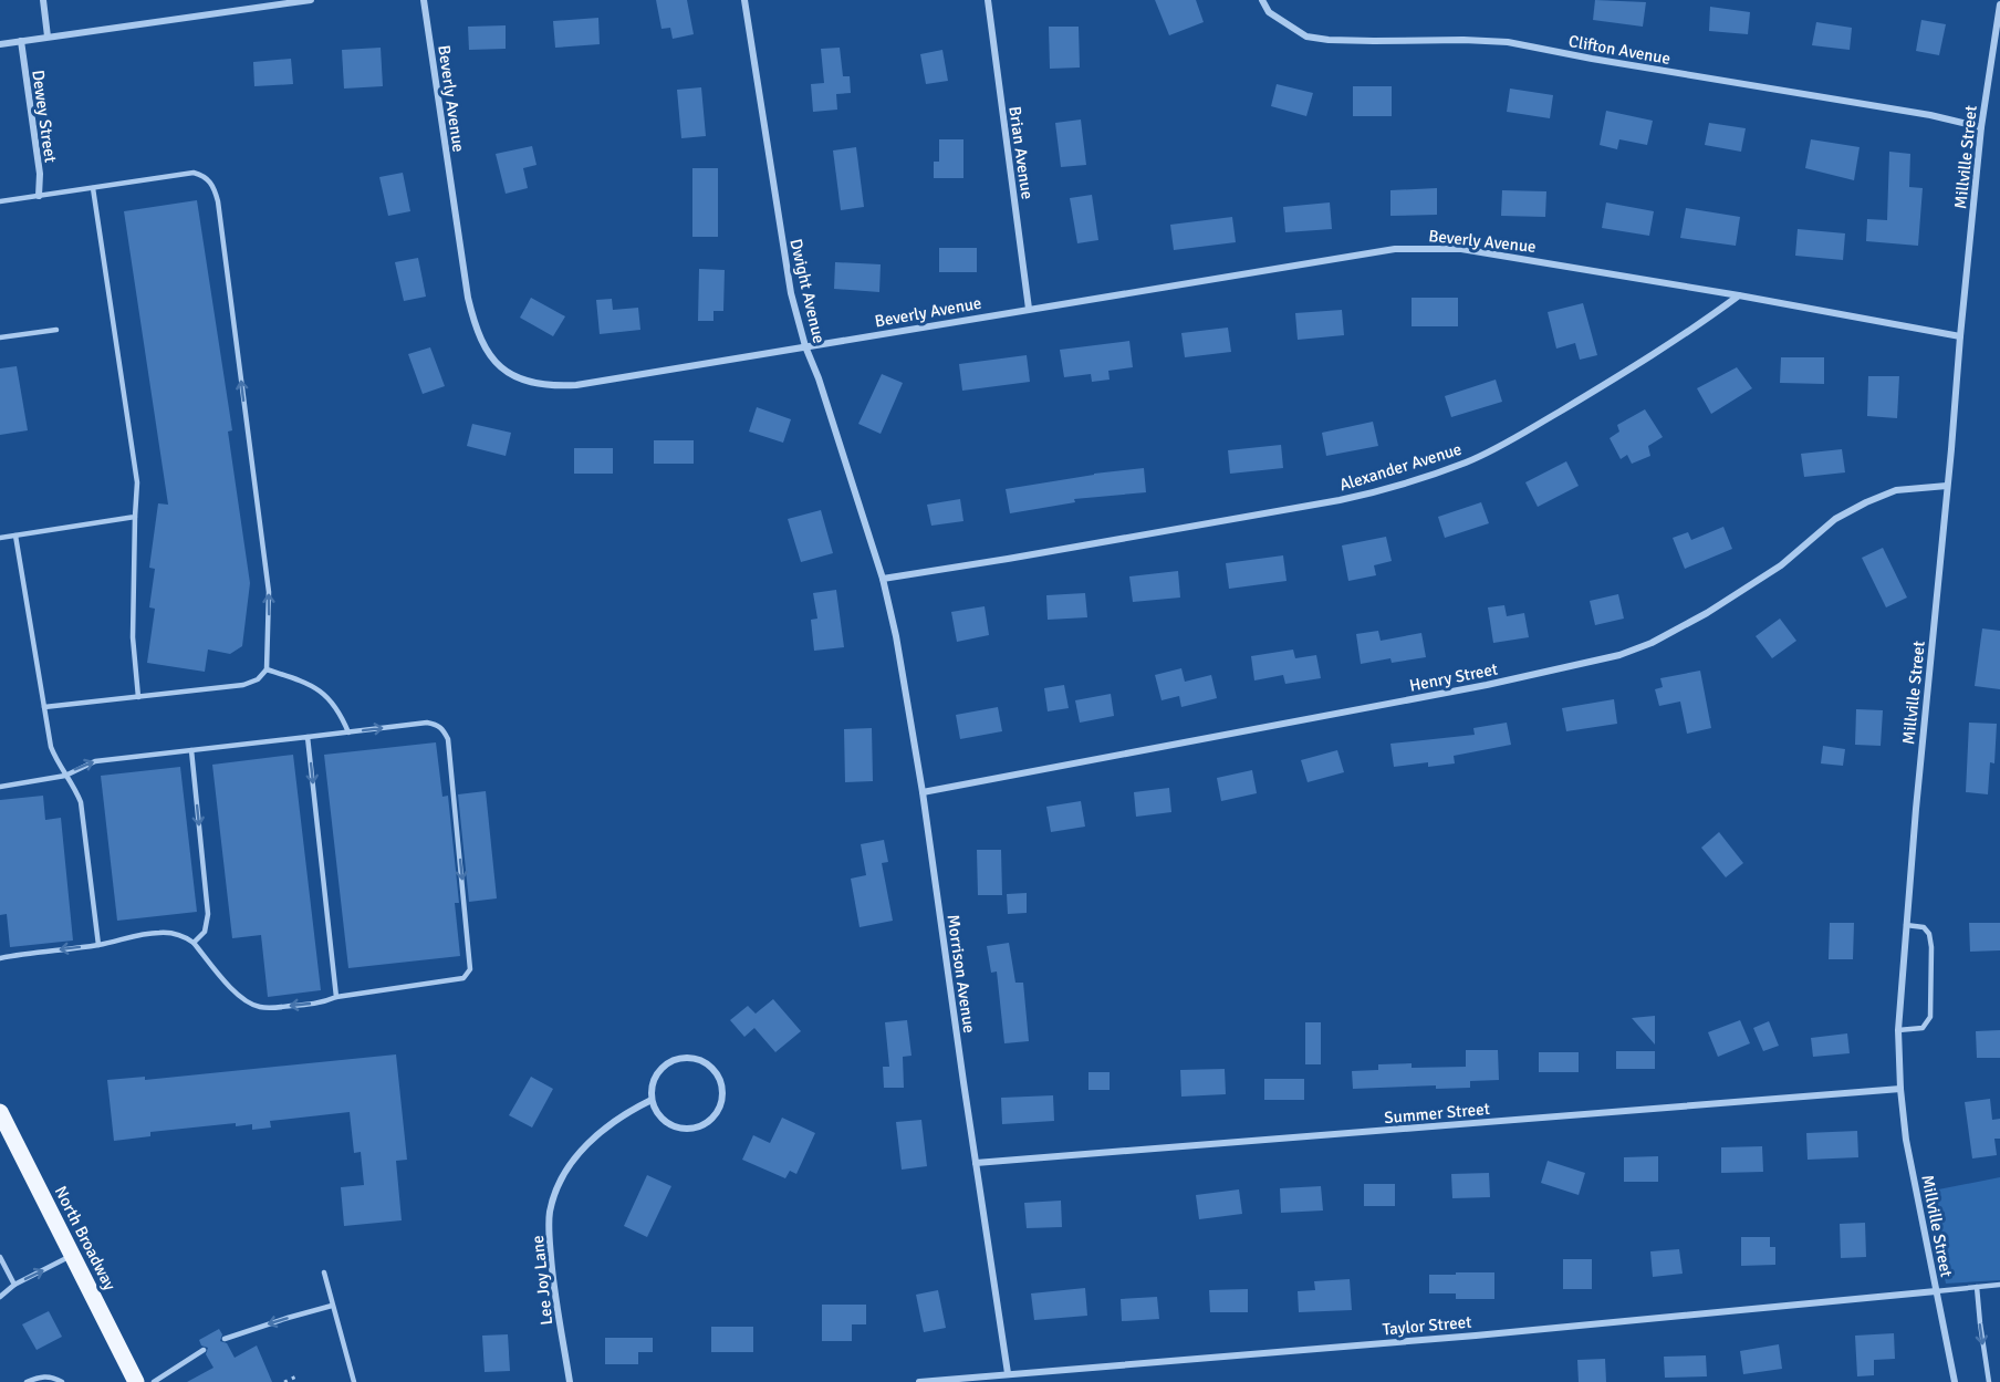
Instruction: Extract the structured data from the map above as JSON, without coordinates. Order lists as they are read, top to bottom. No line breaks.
{"streets":{"main road":["North Broadway"],"street":["Clifton Avenue","Beverly Avenue","Dewey Street","Brian Avenue","Millville Street","Dwight Avenue","Alexander Avenue","Henry Street","Morrison Avenue","Summer Street","Lee Joy Lane","Taylor Street"]},"crossings":[["Clifton Avenue","Millville Street"],["Beverly Avenue","Brian Avenue"],["Beverly Avenue","Dwight Avenue"],["Beverly Avenue","Alexander Avenue"],["Millville Street","Henry Street"],["Millville Street","Summer Street"],["Millville Street","Taylor Street"],["Dwight Avenue","Alexander Avenue"],["Dwight Avenue","Morrison Avenue"],["Alexander Avenue","Morrison Avenue"],["Henry Street","Morrison Avenue"],["Morrison Avenue","Summer Street"],["Morrison Avenue","Taylor Street"]]}
